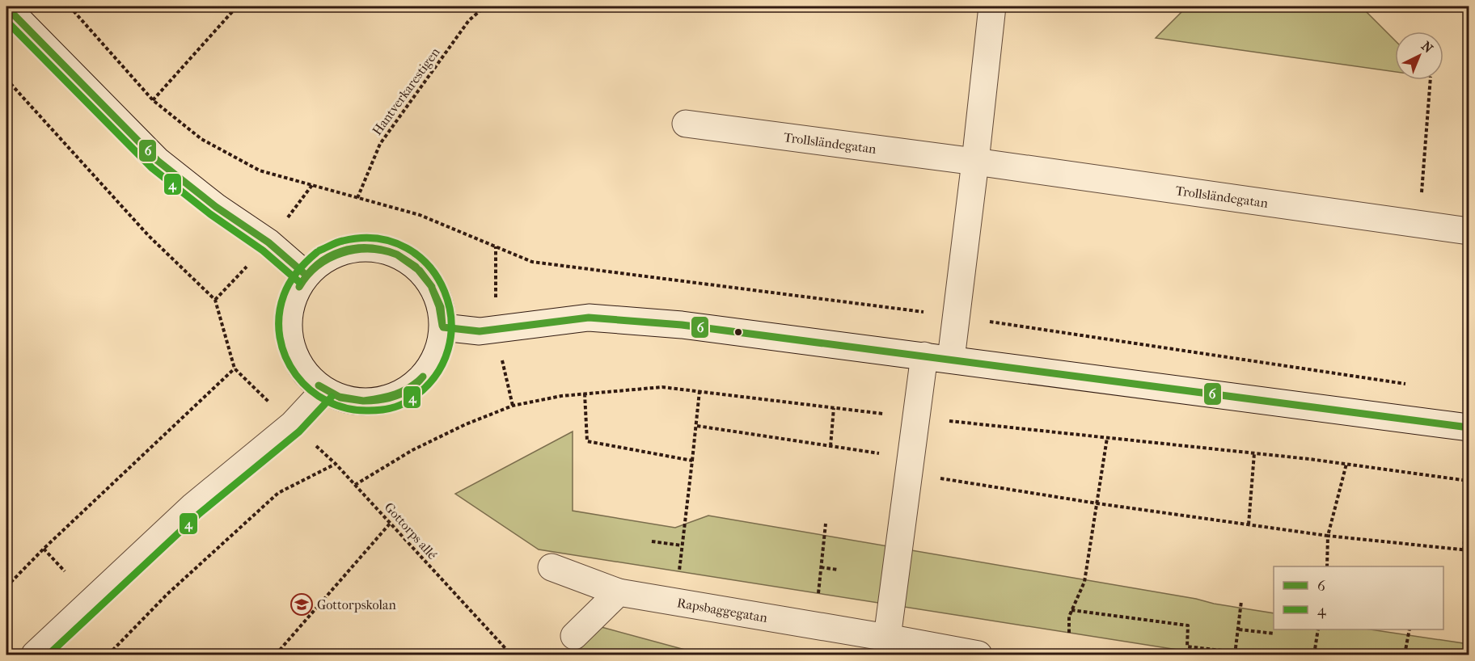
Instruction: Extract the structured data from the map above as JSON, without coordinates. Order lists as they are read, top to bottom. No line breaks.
{"streets":{"street":["Trollsländegatan","Rapsbaggegatan"],"path":["Hantverkarestigen","Gottorps allé"]},"places":{"school or university":["Gottorpskolan"]},"lines":["transit line 6","transit line 4"],"legend":["6","4"],"north":"top right"}
